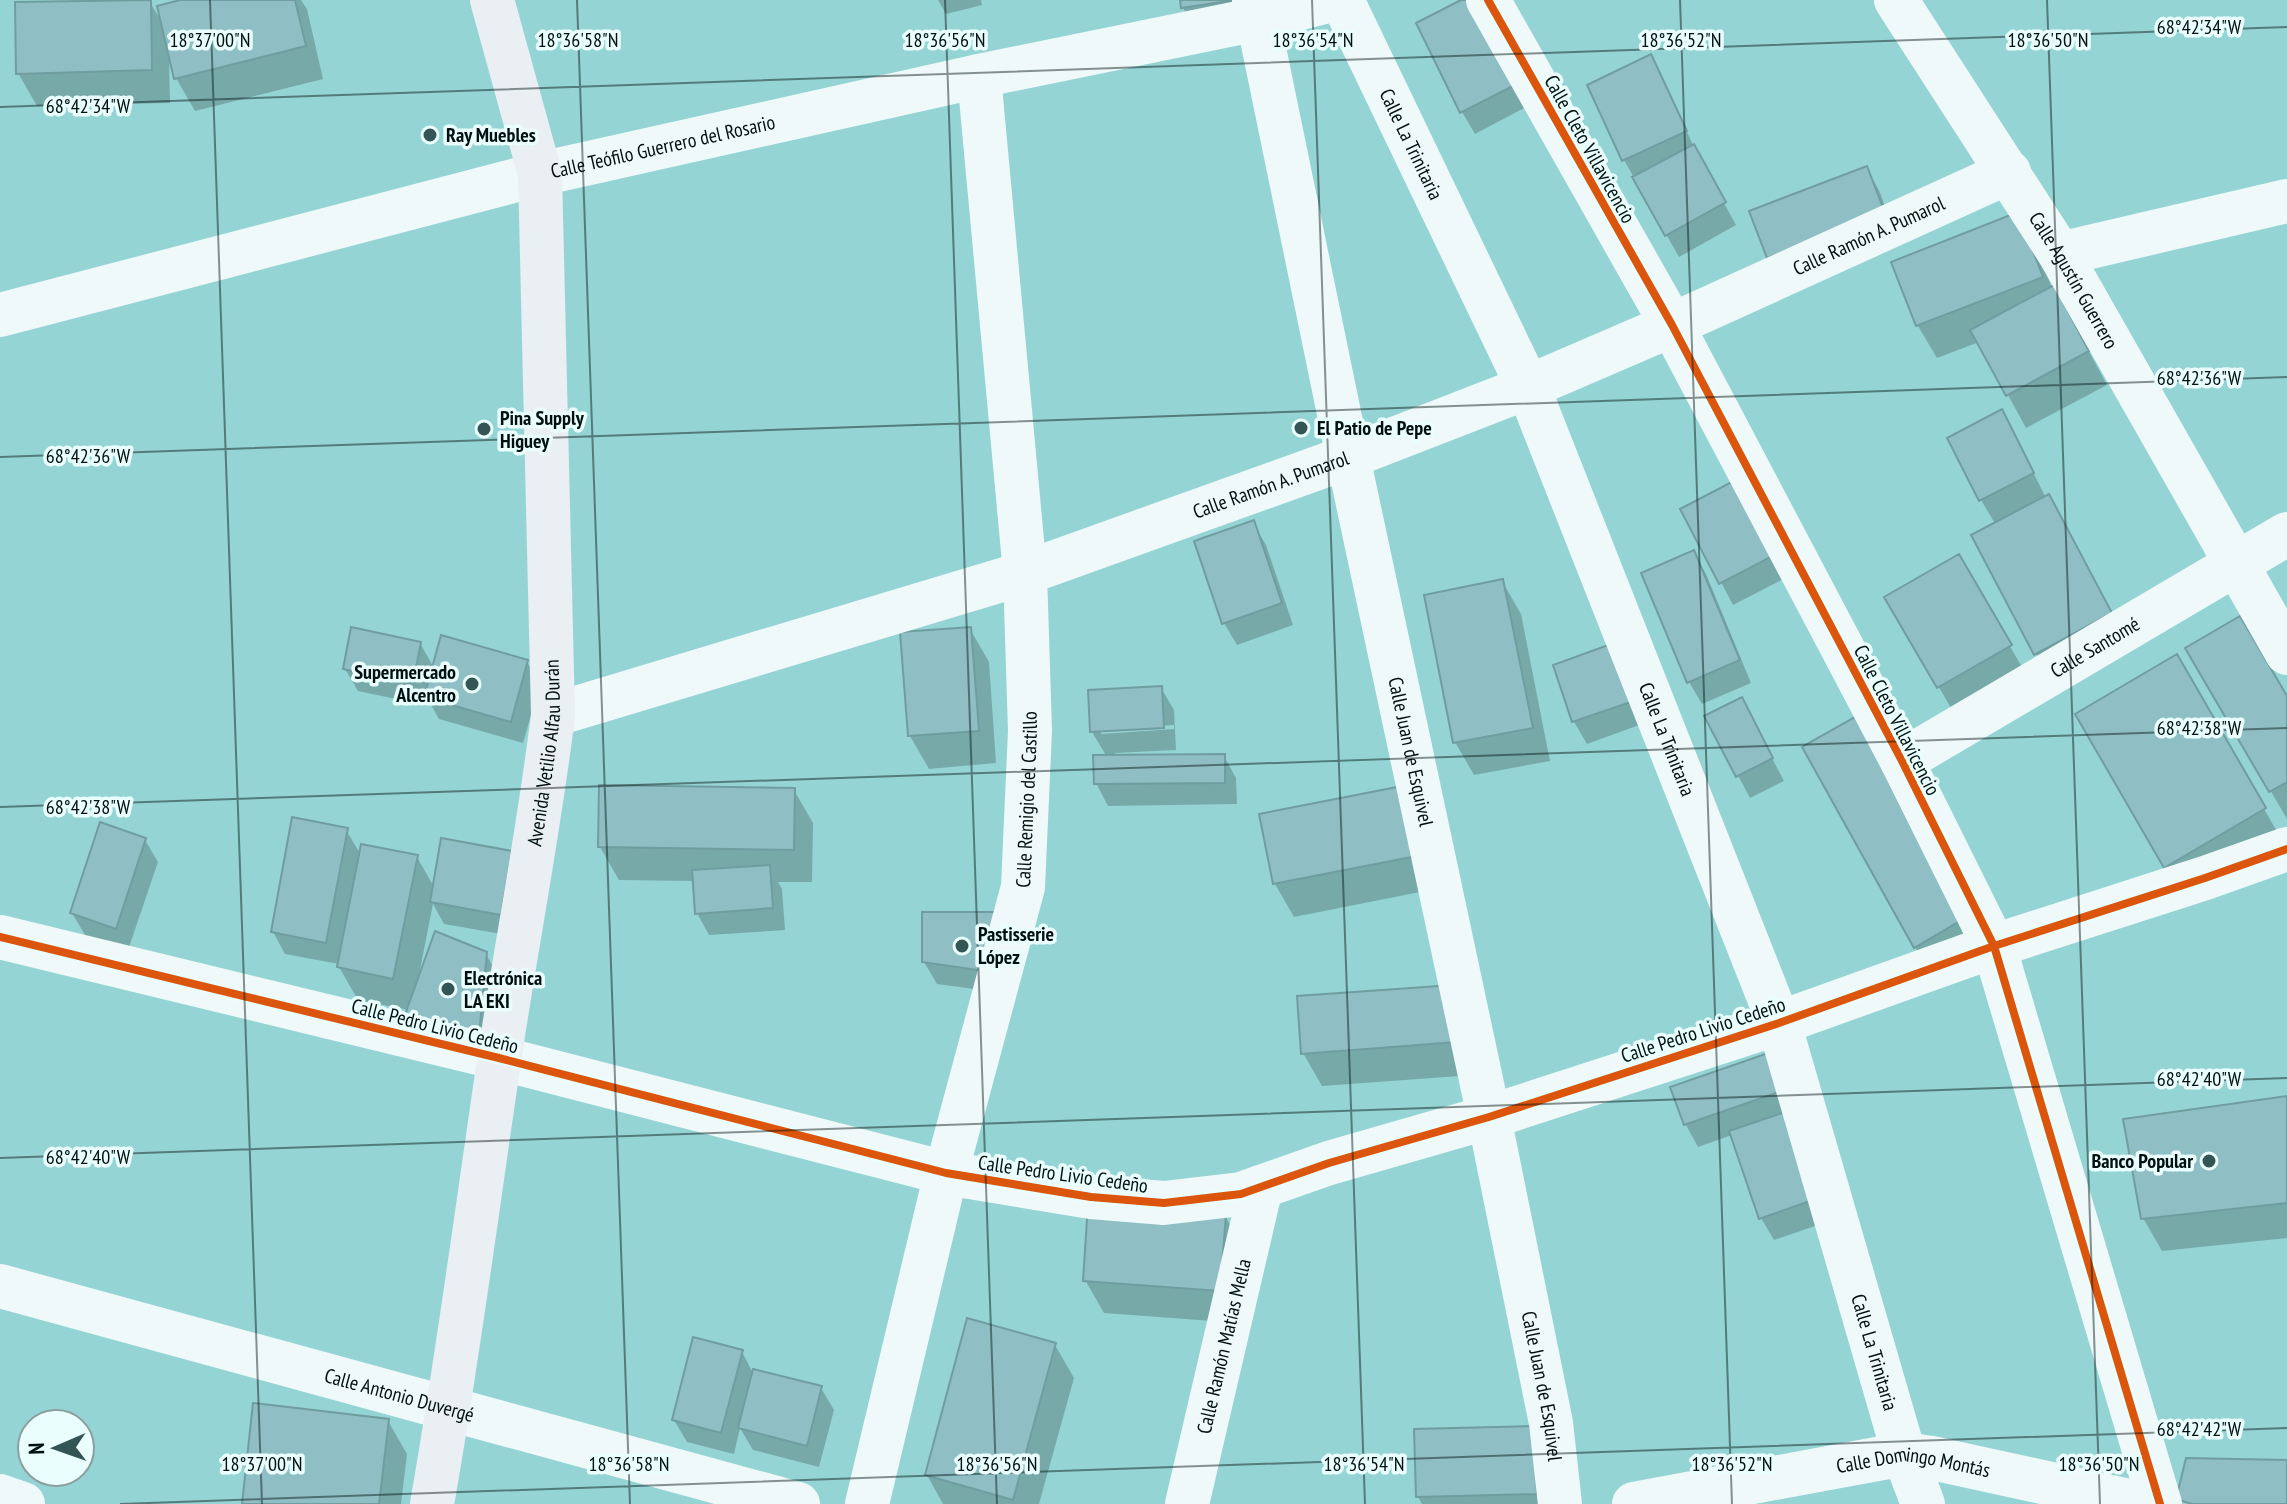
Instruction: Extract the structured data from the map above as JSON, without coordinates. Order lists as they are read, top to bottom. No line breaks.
{"streets":{"main road":["Avenida Vetilio Alfau Durán"],"street":["Calle La Trinitaria","Calle Teófilo Guerrero del Rosario","Calle Cleto Villavicencio","Calle Ramón A. Pumarol","Calle Agustín Guerrero","Calle Santomé","Calle Juan de Esquivel","Calle Remigio del Castillo","Calle Pedro Livio Cedeño","Calle Ramón Matías Mella","Calle Antonio Duvergé","Calle Domingo Montás"]},"crossings":[["Calle La Trinitaria","Calle Ramón A. Pumarol"],["Calle La Trinitaria","Calle Pedro Livio Cedeño"],["Calle La Trinitaria","Calle Domingo Montás"],["Calle Teófilo Guerrero del Rosario","Calle Juan de Esquivel"],["Calle Teófilo Guerrero del Rosario","Avenida Vetilio Alfau Durán"],["Calle Teófilo Guerrero del Rosario","Calle Remigio del Castillo"],["Calle Cleto Villavicencio","Calle Ramón A. Pumarol"],["Calle Cleto Villavicencio","Calle Santomé"],["Calle Cleto Villavicencio","Calle Pedro Livio Cedeño"],["Calle Ramón A. Pumarol","Calle Agustín Guerrero"],["Calle Ramón A. Pumarol","Calle Juan de Esquivel"],["Calle Ramón A. Pumarol","Avenida Vetilio Alfau Durán"],["Calle Ramón A. Pumarol","Calle Remigio del Castillo"],["Calle Agustín Guerrero","Calle Santomé"],["Calle Juan de Esquivel","Calle Pedro Livio Cedeño"],["Avenida Vetilio Alfau Durán","Calle Pedro Livio Cedeño"],["Avenida Vetilio Alfau Durán","Calle Antonio Duvergé"],["Calle Remigio del Castillo","Calle Pedro Livio Cedeño"],["Calle Pedro Livio Cedeño","Calle Ramón Matías Mella"]],"places":["Ray Muebles","El Patio de Pepe","Pina Supply Higuey","Supermercado Alcentro","Pastisserie López","Electrónica LA EKI","Banco Popular"],"north":"left","coordinates":["68°42'34\"W","18°37'00\"N","18°36'58\"N","18°36'56\"N","18°36'54\"N","18°36'52\"N","18°36'50\"N","68°42'36\"W","68°42'38\"W","68°42'40\"W","68°42'42\"W"]}
